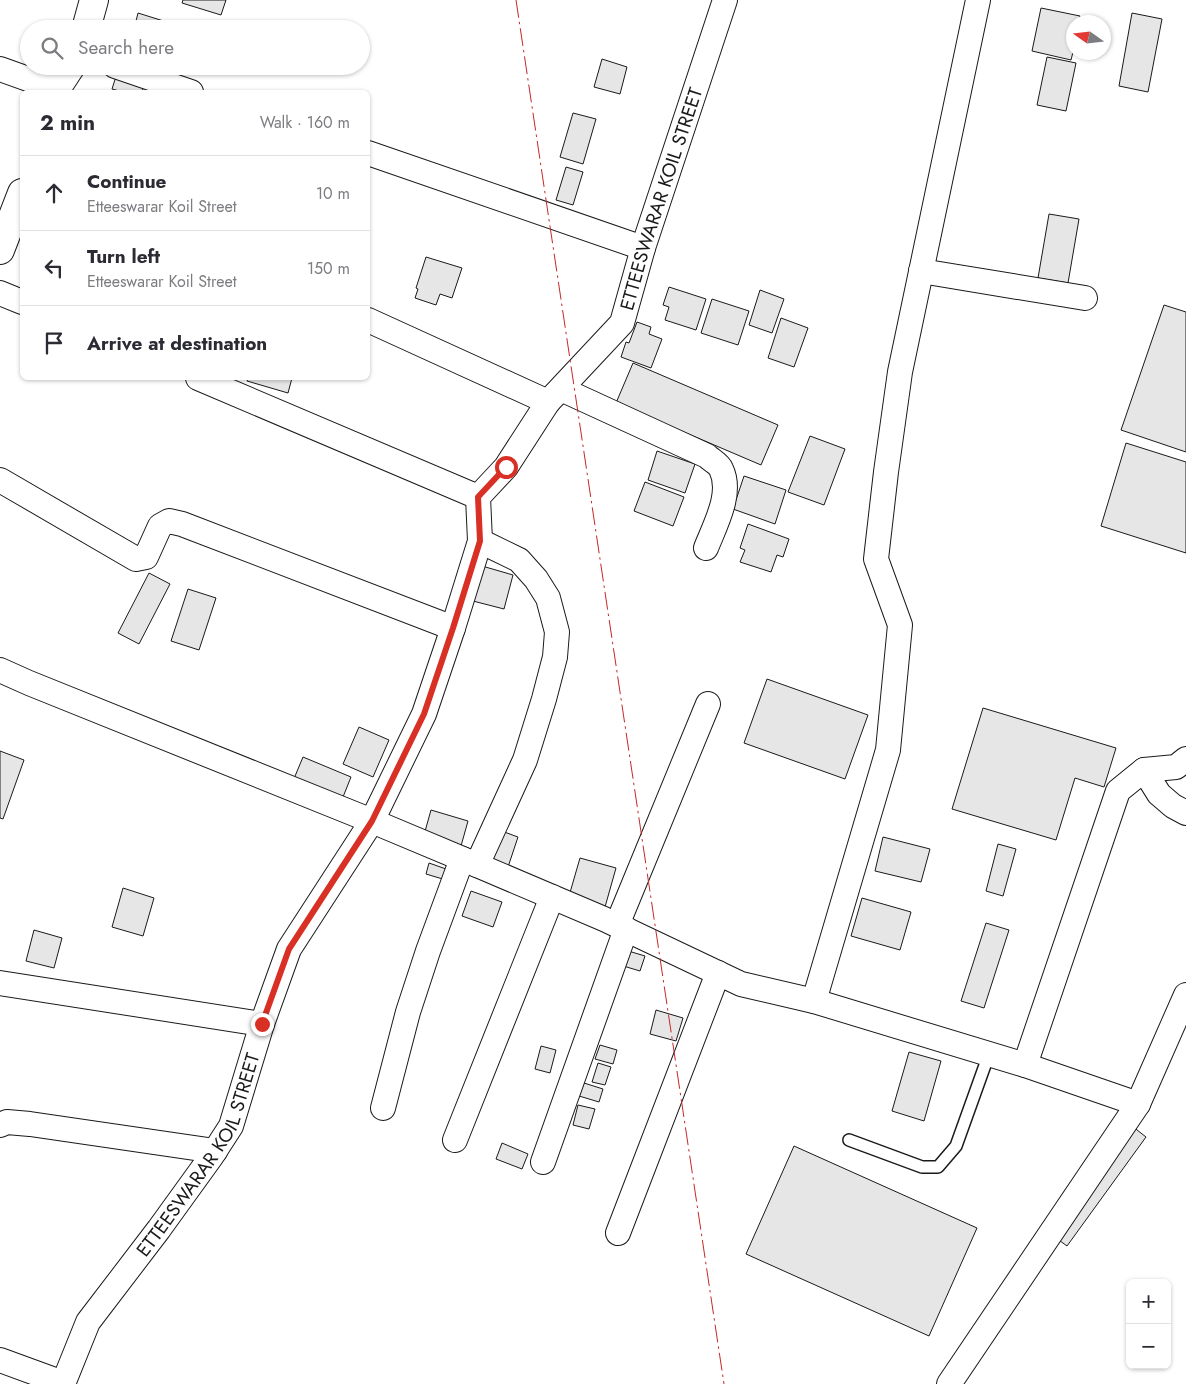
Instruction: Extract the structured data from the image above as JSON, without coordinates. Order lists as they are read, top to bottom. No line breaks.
{"streets":{"street":["ETTEESWARAR KOIL STREET"]},"north":"left","page":{"search":"Search here","heading":["2 min","Walk · 160 m"],"list":[["Continue","Etteeswarar Koil Street","10 m"],["Turn left","Etteeswarar Koil Street","150 m"],"Arrive at destination"],"map_buttons":["+","−"]}}
